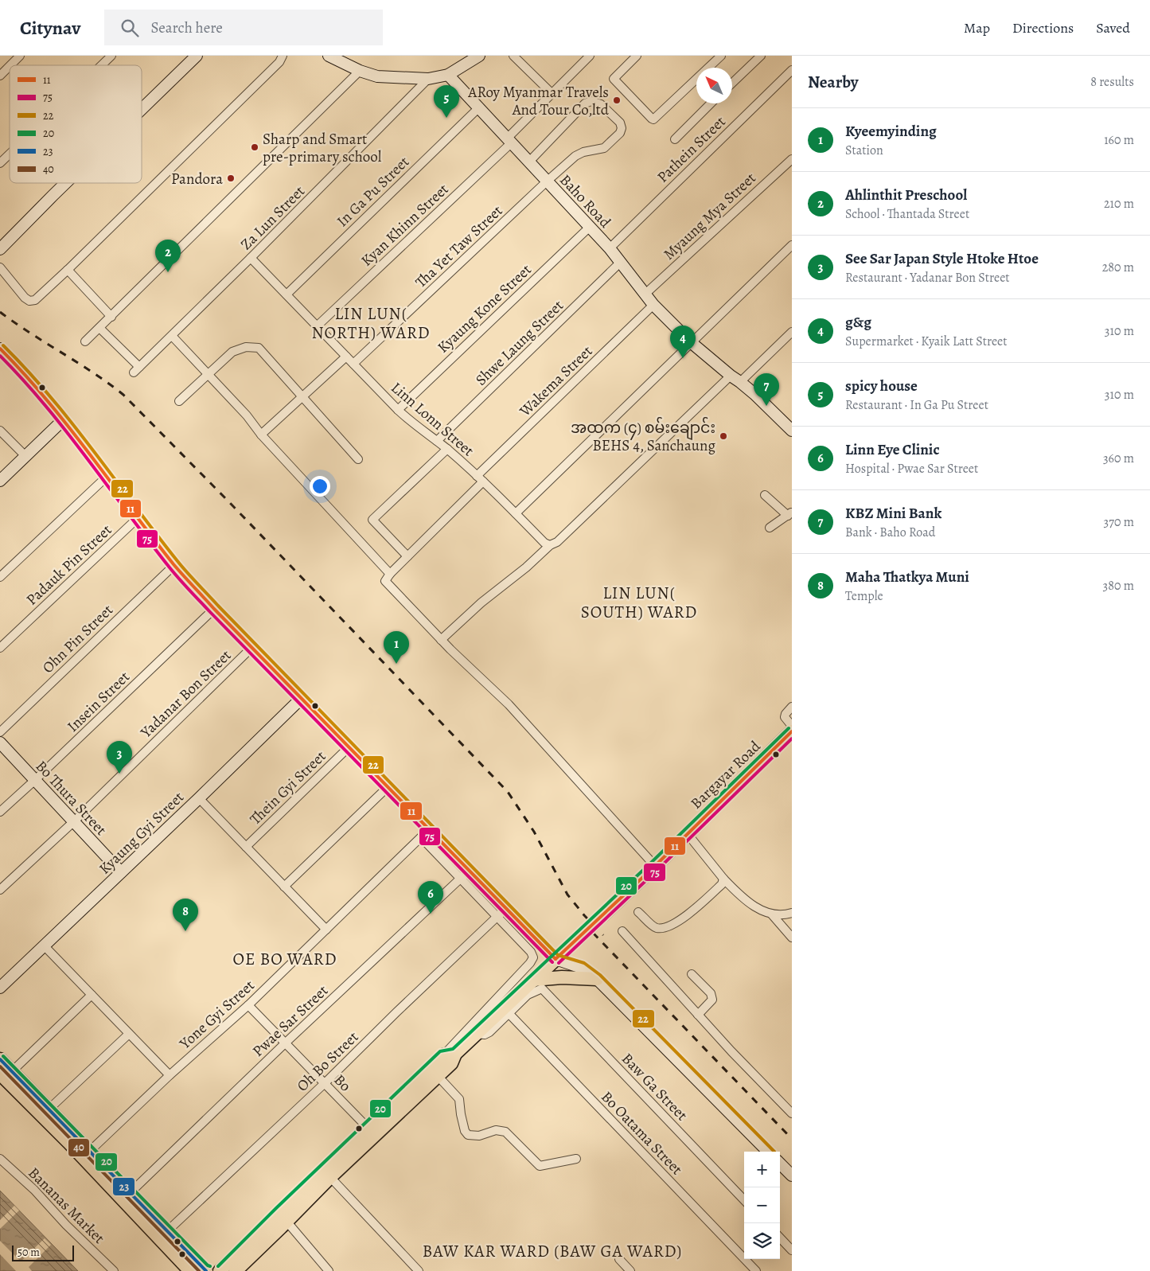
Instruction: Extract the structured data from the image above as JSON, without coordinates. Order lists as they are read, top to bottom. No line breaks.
{"streets":{"main road":["Baho Road","Bargayar Road","Bo Thura Street","Kyaung Gyi Street"],"street":["Pathein Street","In Ga Pu Street","Myaung Mya Street","Za Lun Street","Kyan Khinn Street","Tha Yet Taw Street","Kyaung Kone Street","Shwe Laung Street","Wakema Street","Linn Lonn Street","Padauk Pin Street","Ohn Pin Street","Yadanar Bon Street","Insein Street","Thein Gyi Street","Yone Gyi Street","Pwae Sar Street","Oh Bo Street","Bo","Baw Ga Street","Bo Oatama Street","Bananas Market"]},"crossings":[["Pathein Street","Baho Road"],["In Ga Pu Street","Baho Road"],["In Ga Pu Street","Linn Lonn Street"],["Baho Road","Myaung Mya Street"],["Baho Road","Kyan Khinn Street"],["Baho Road","Tha Yet Taw Street"],["Baho Road","Kyaung Kone Street"],["Baho Road","Shwe Laung Street"],["Baho Road","Wakema Street"],["Za Lun Street","Linn Lonn Street"],["Kyan Khinn Street","Linn Lonn Street"],["Tha Yet Taw Street","Linn Lonn Street"],["Kyaung Kone Street","Linn Lonn Street"],["Shwe Laung Street","Linn Lonn Street"],["Wakema Street","Linn Lonn Street"],["Yadanar Bon Street","Bo Thura Street"],["Insein Street","Bo Thura Street"],["Bargayar Road","Bo"],["Bargayar Road","Baw Ga Street"],["Bo Thura Street","Kyaung Gyi Street"],["Yone Gyi Street","Bo"],["Pwae Sar Street","Bo"],["Oh Bo Street","Bo"]],"districts":["LIN LUN( NORTH) WARD","LIN LUN( SOUTH) WARD","OE BO WARD","BAW KAR WARD (BAW GA WARD)"],"places":["ARoy Myanmar Travels And Tour Co,ltd","Sharp and Smart pre-primary school","Pandora","အထက (၄) စမ်းချောင်း BEHS 4, Sanchaung"],"lines":["transit line 22","transit line 11","transit line 75","transit line 20","transit line 23","transit line 40"],"legend":["11","75","22","20","23","40"],"scale_bar":"50 m","north":"top left","page":{"header":"Citynav","search":"Search here","nav":["Map","Directions","Saved"],"heading":["Nearby","8 results"],"pins":["5","2","4","7","1","3","6","8"],"list":[{"mark":"1","name":"Kyeemyinding","note":"Station","value":"160 m"},{"mark":"2","name":"Ahlinthit Preschool","note":"School · Thantada Street","value":"210 m"},{"mark":"3","name":"See Sar Japan Style Htoke Htoe","note":"Restaurant · Yadanar Bon Street","value":"280 m"},{"mark":"4","name":"g&g","note":"Supermarket · Kyaik Latt Street","value":"310 m"},{"mark":"5","name":"spicy house","note":"Restaurant · In Ga Pu Street","value":"310 m"},{"mark":"6","name":"Linn Eye Clinic","note":"Hospital · Pwae Sar Street","value":"360 m"},{"mark":"7","name":"KBZ Mini Bank","note":"Bank · Baho Road","value":"370 m"},{"mark":"8","name":"Maha Thatkya Muni","note":"Temple","value":"380 m"}],"map_buttons":["+","−"],"scale":"50 m"}}
